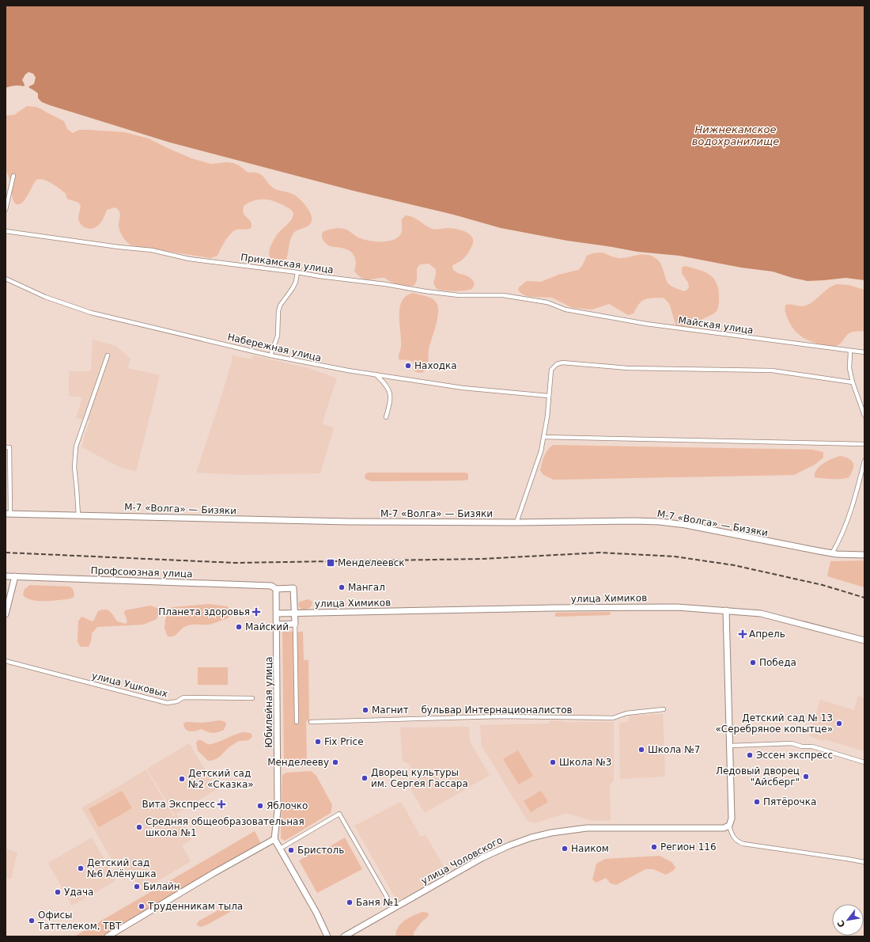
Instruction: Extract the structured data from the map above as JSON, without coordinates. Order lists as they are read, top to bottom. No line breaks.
{"streets":{"main road":["М-7 «Волга» — Бизяки","Профсоюзная улица","улица Химиков","Юбилейная улица","улица Чоловского"],"street":["Прикамская улица","Майская улица","Набережная улица","улица Ушковых","бульвар Интернационалистов"]},"crossings":[["Прикамская улица","Майская улица"],["Профсоюзная улица","улица Химиков"],["Профсоюзная улица","Юбилейная улица"],["улица Химиков","Юбилейная улица"]],"water":["Нижнекамское водохранилище"],"places":{"other":["Находка","Мангал","Майский","Победа","Магнит","Детский сад № 13 «Серебряное копытце»","Fix Price","Школа №7","Эссен экспресс","Менделееву","Школа №3","Ледовый дворец \"Айсберг\"","Дворец культуры им. Сергея Гассара","Детский сад №2 «Сказка»","Пятёрочка","Яблочко","Средняя общеобразовательная школа №1","Регион 116","Наиком","Бристоль","Детский сад №6 Алёнушка","Билайн","Удача","Баня №1","Труденникам тыла","Офисы Таттелеком, ТВТ"],"transit":["Менделеевск"],"health":["Планета здоровья","Апрель","Вита Экспресс"]},"north":"bottom left"}
